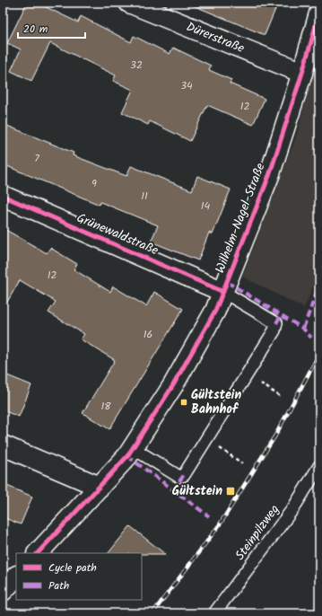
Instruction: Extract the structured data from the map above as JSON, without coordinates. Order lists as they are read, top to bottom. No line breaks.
{"streets":{"street":["Dürerstraße","Wilhelm-Nagel-Straße","Grünewaldstraße"],"lane":["Steinpilzweg"]},"crossings":[["Dürerstraße","Wilhelm-Nagel-Straße"],["Wilhelm-Nagel-Straße","Grünewaldstraße"]],"places":{"transit":["Gültstein Bahnhof","Gültstein"]},"house_numbers":["32","34","12","7","9","11","14","12","16","18"],"legend":["Cycle path","Path"],"scale_bar":"20 m"}
